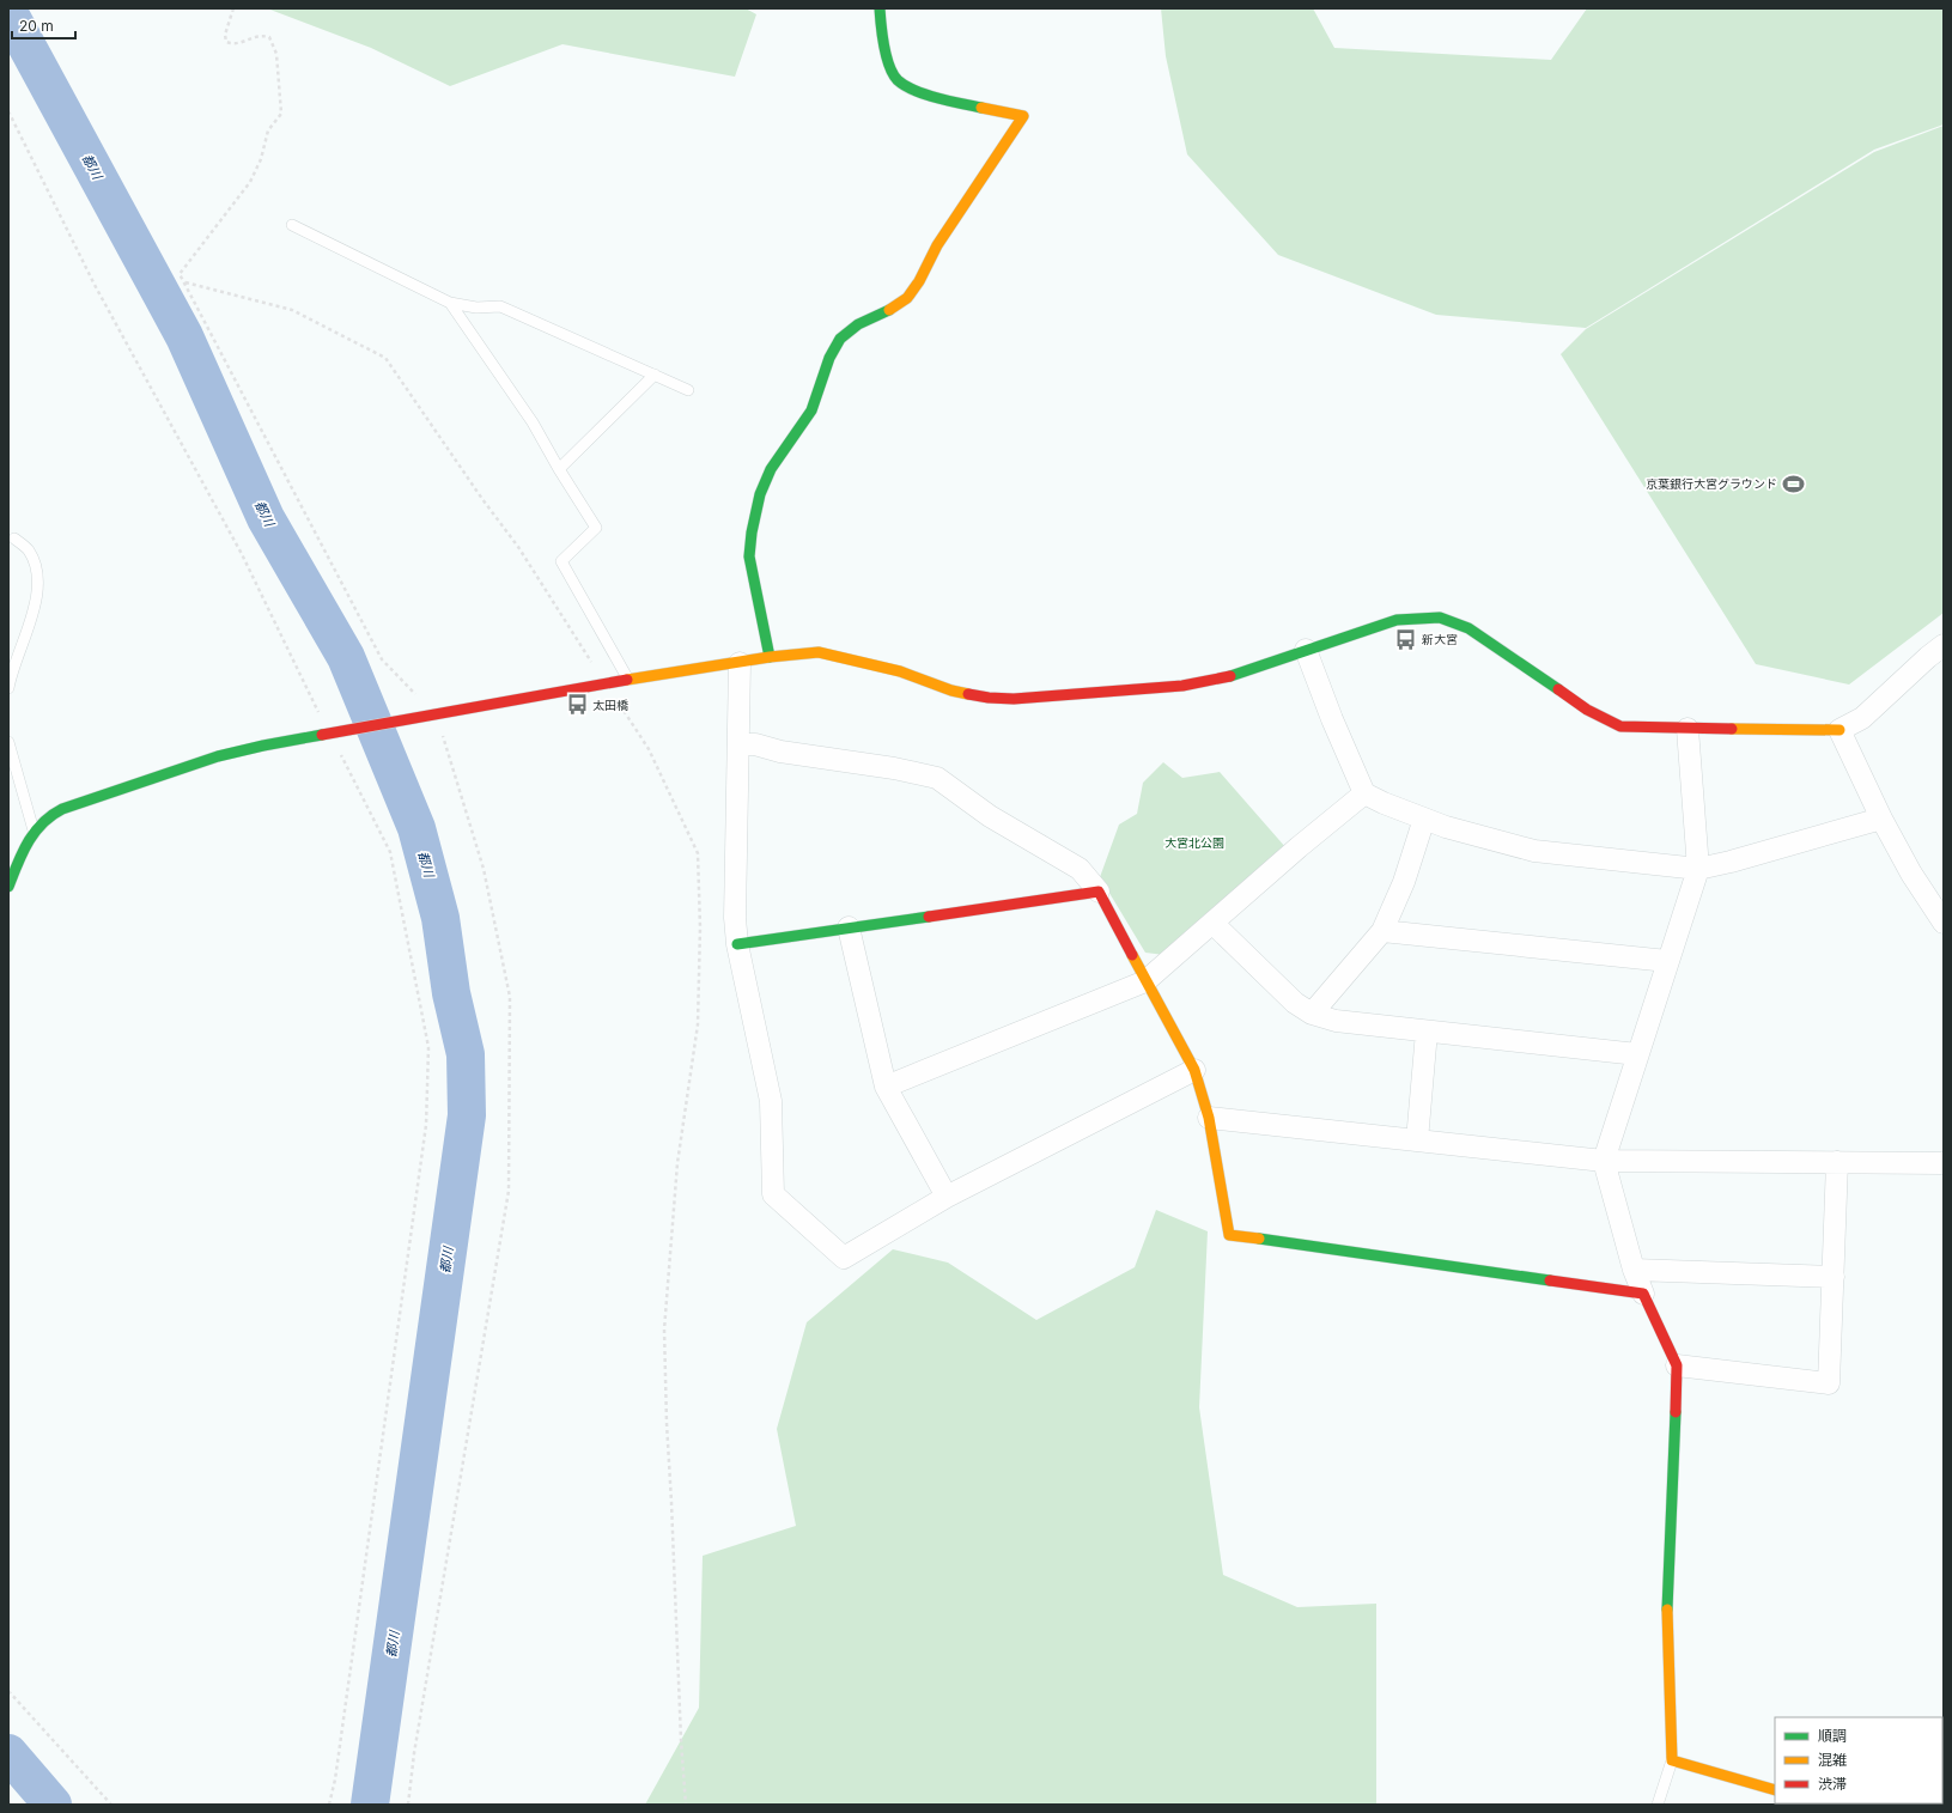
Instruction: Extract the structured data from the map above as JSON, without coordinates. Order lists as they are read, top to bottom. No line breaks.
{"water":["都川"],"parks":["大宮北公園"],"places":{"sports":["京葉銀行大宮グラウンド"],"bus stop":["新大宮","太田橋"]},"legend":["順調","混雑","渋滞"],"scale_bar":"20 m"}
